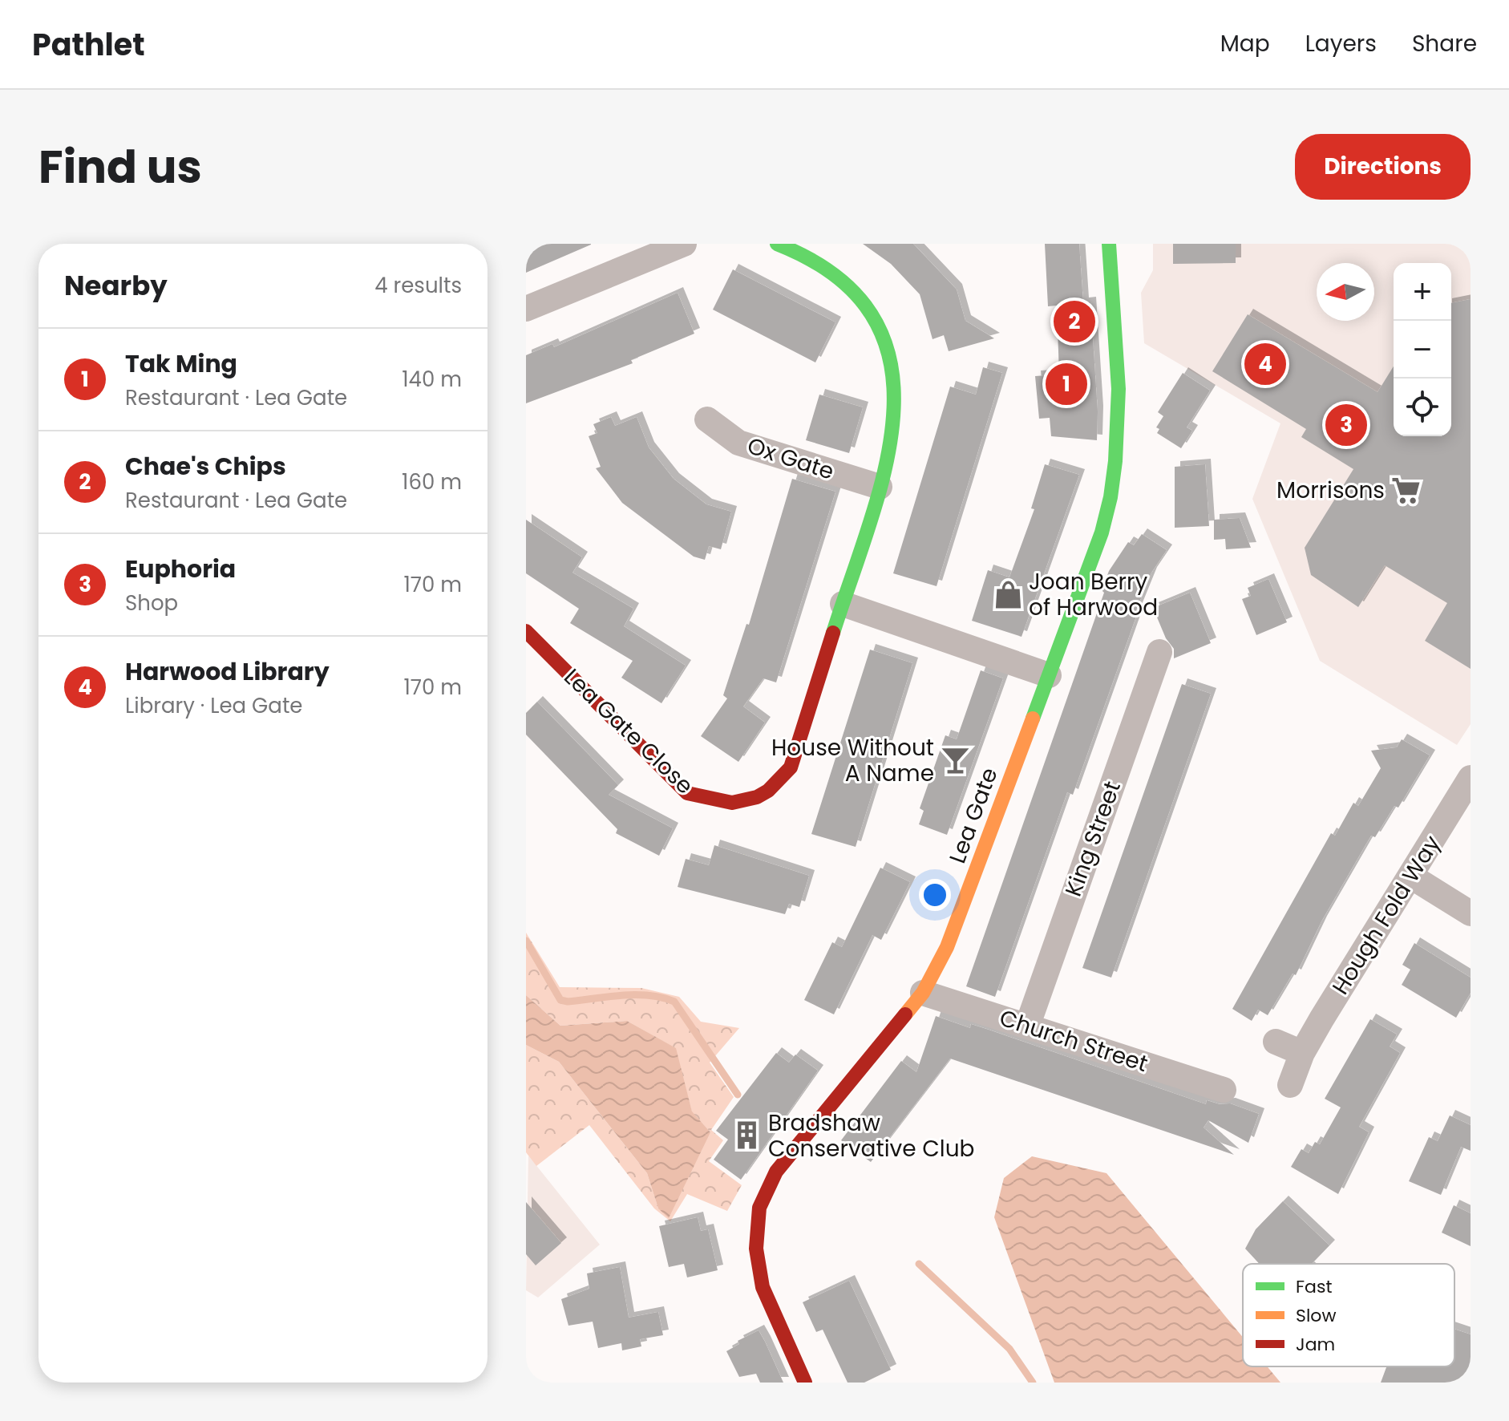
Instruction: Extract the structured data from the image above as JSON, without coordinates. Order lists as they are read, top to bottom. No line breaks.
{"streets":{"main road":["Lea Gate Close","Lea Gate"],"street":["Ox Gate","King Street","Hough Fold Way","Church Street"]},"crossings":[["Ox Gate","Lea Gate Close"],["Lea Gate","Church Street"],["King Street","Church Street"]],"places":{"supermarket":["Morrisons"],"shop":["Joan Berry of Harwood"],"bar":["House Without A Name"],"building":["Bradshaw Conservative Club"]},"legend":["Fast","Slow","Jam"],"north":"left","page":{"header":"Pathlet","nav":["Map","Layers","Share"],"title":"Find us","buttons":"Directions","heading":["Nearby","4 results"],"map_buttons":["+","−"],"pins":["2","4","1","3"],"list":[{"mark":"1","name":"Tak Ming","note":"Restaurant · Lea Gate","value":"140 m"},{"mark":"2","name":"Chae's Chips","note":"Restaurant · Lea Gate","value":"160 m"},{"mark":"3","name":"Euphoria","note":"Shop","value":"170 m"},{"mark":"4","name":"Harwood Library","note":"Library · Lea Gate","value":"170 m"}]}}
